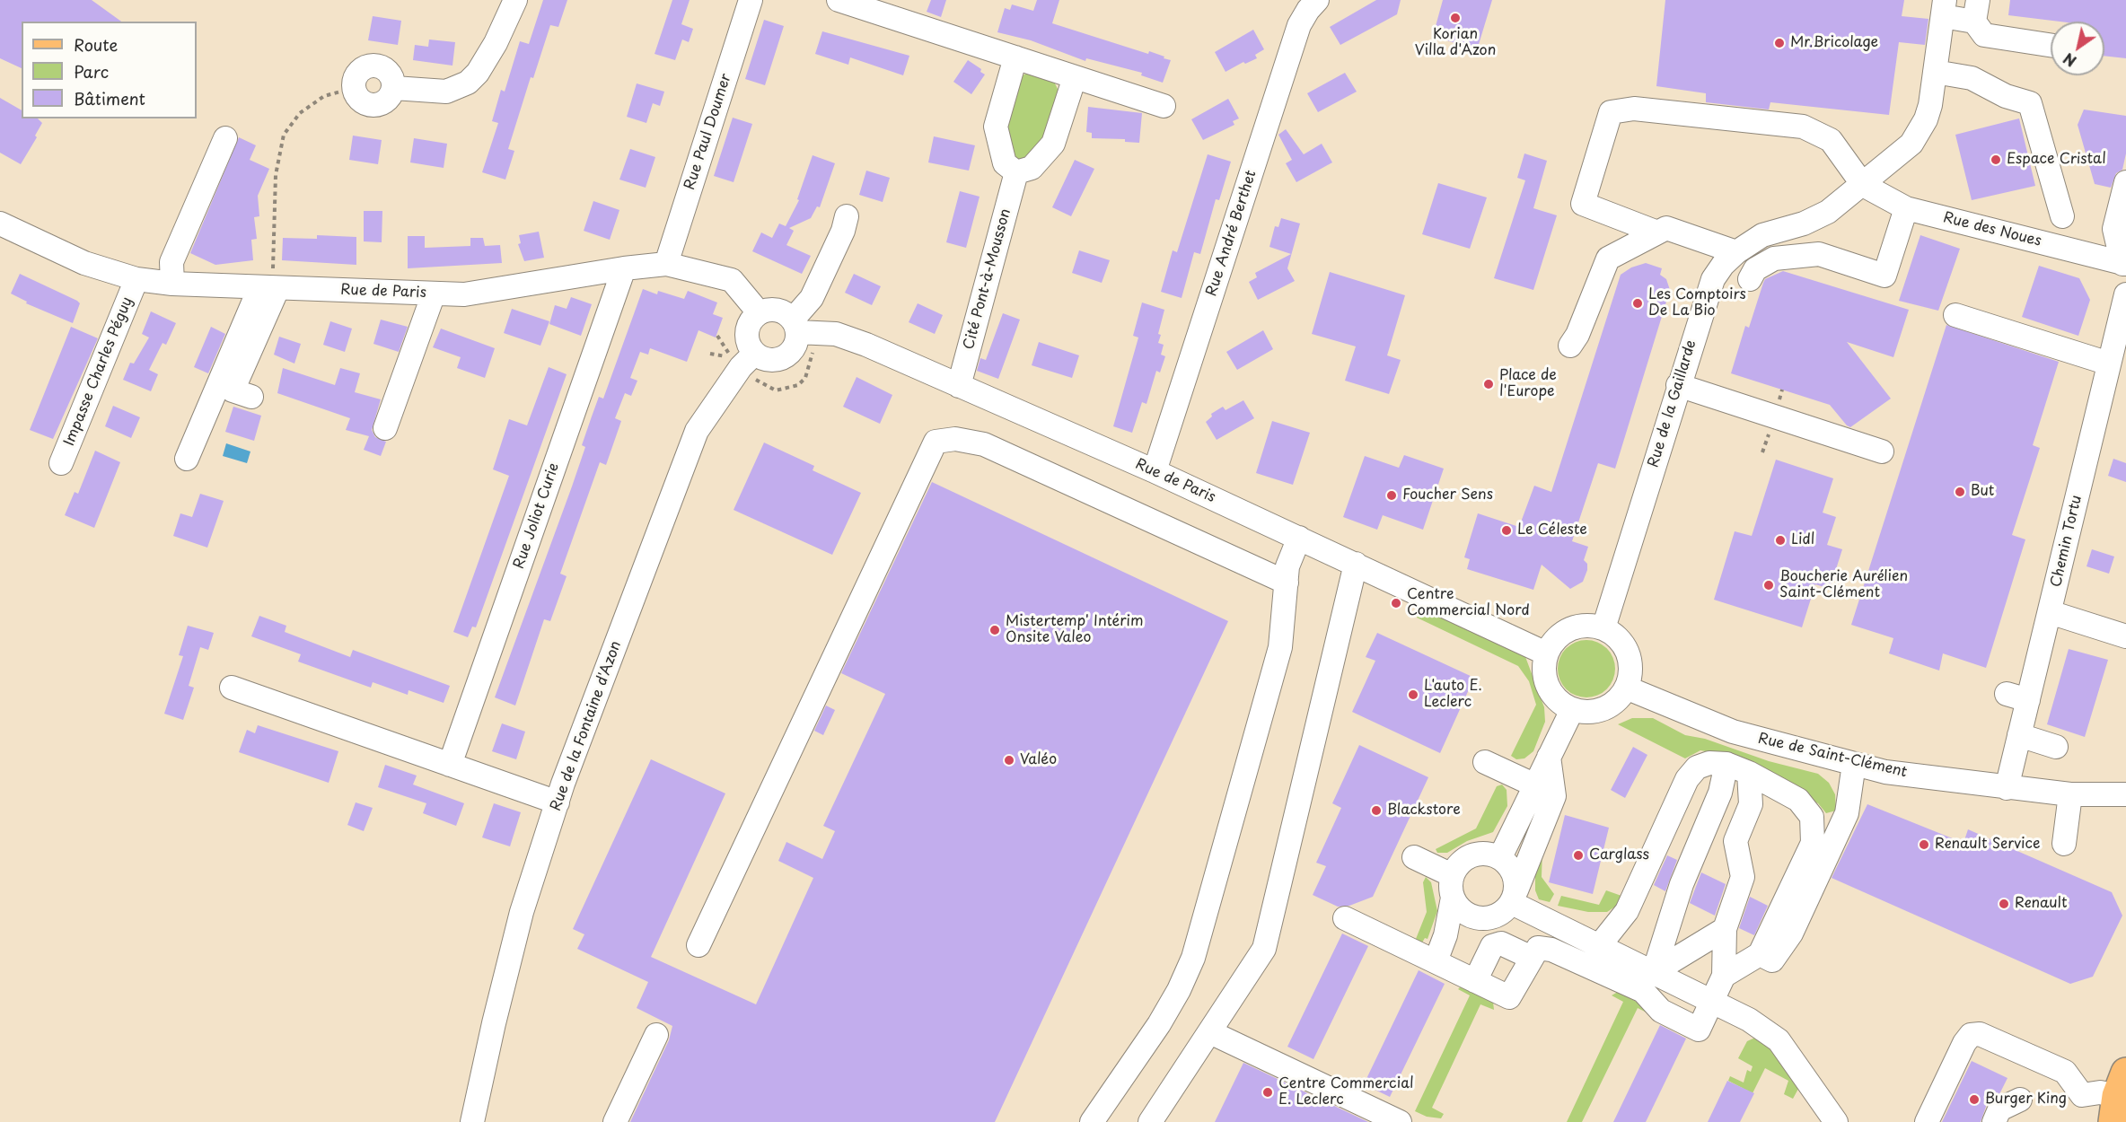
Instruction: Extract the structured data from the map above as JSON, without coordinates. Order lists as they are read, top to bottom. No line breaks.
{"streets":{"street":["Rue Paul Doumer","Rue des Noues","Rue André Berthet","Cité Pont-à-Mousson","Rue de Paris","Impasse Charles Péguy","Rue de la Gaillarde","Rue Joliot Curie","Chemin Tortu","Rue de la Fontaine d'Azon","Rue de Saint-Clément"]},"crossings":[["Rue Paul Doumer","Rue de Paris"],["Rue des Noues","Rue de la Gaillarde"],["Rue André Berthet","Rue de Paris"],["Cité Pont-à-Mousson","Rue de Paris"],["Rue de Paris","Impasse Charles Péguy"],["Rue de Paris","Rue Joliot Curie"],["Rue de Paris","Rue de la Fontaine d'Azon"],["Rue de la Gaillarde","Rue de Saint-Clément"],["Chemin Tortu","Rue de Saint-Clément"]],"places":["Korian Villa d'Azon","Mr.Bricolage","Espace Cristal","Les Comptoirs De La Bio","Place de l'Europe","But","Foucher Sens","Le Céleste","Lidl","Boucherie Aurélien Saint-Clément","Centre Commercial Nord","Mistertemp' Intérim Onsite Valeo","L'auto E. Leclerc","Valéo","Blackstore","Renault Service","Carglass","Renault","Centre Commercial E. Leclerc","Burger King"],"legend":["Route","Parc","Bâtiment"],"north":"bottom left"}
